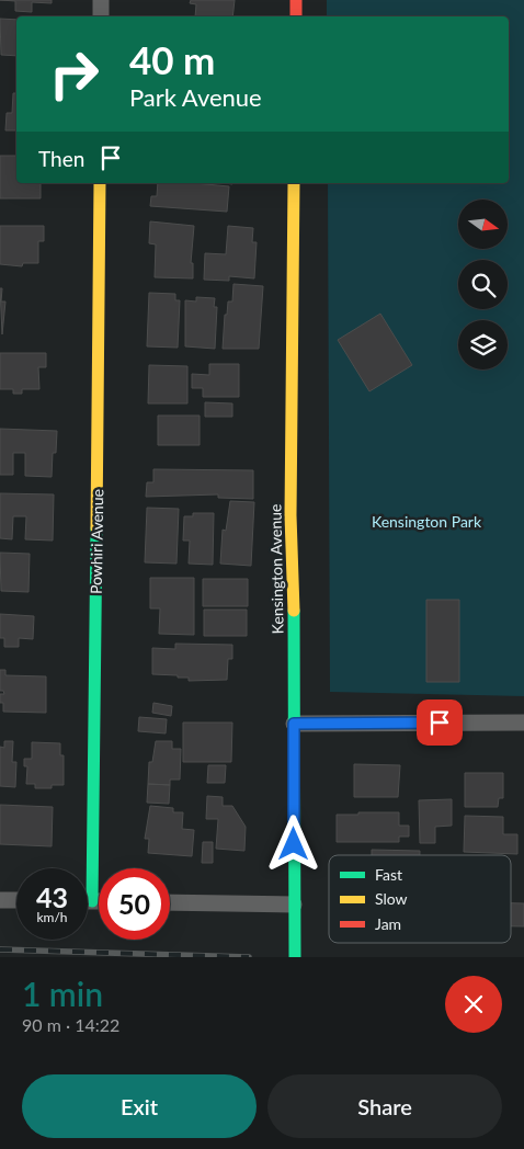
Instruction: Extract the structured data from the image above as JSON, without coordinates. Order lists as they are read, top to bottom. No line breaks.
{"streets":{"main road":["Powhiri Avenue","Kensington Avenue"]},"parks":["Kensington Park"],"legend":["Fast","Slow","Jam"],"north":"right","page":{"turn":["40 m","Park Avenue"],"then":"Then","speed":"43 km/h","limit":"50","heading":["1 min","90 m · 14:22"],"buttons":["Exit","Share"]}}
